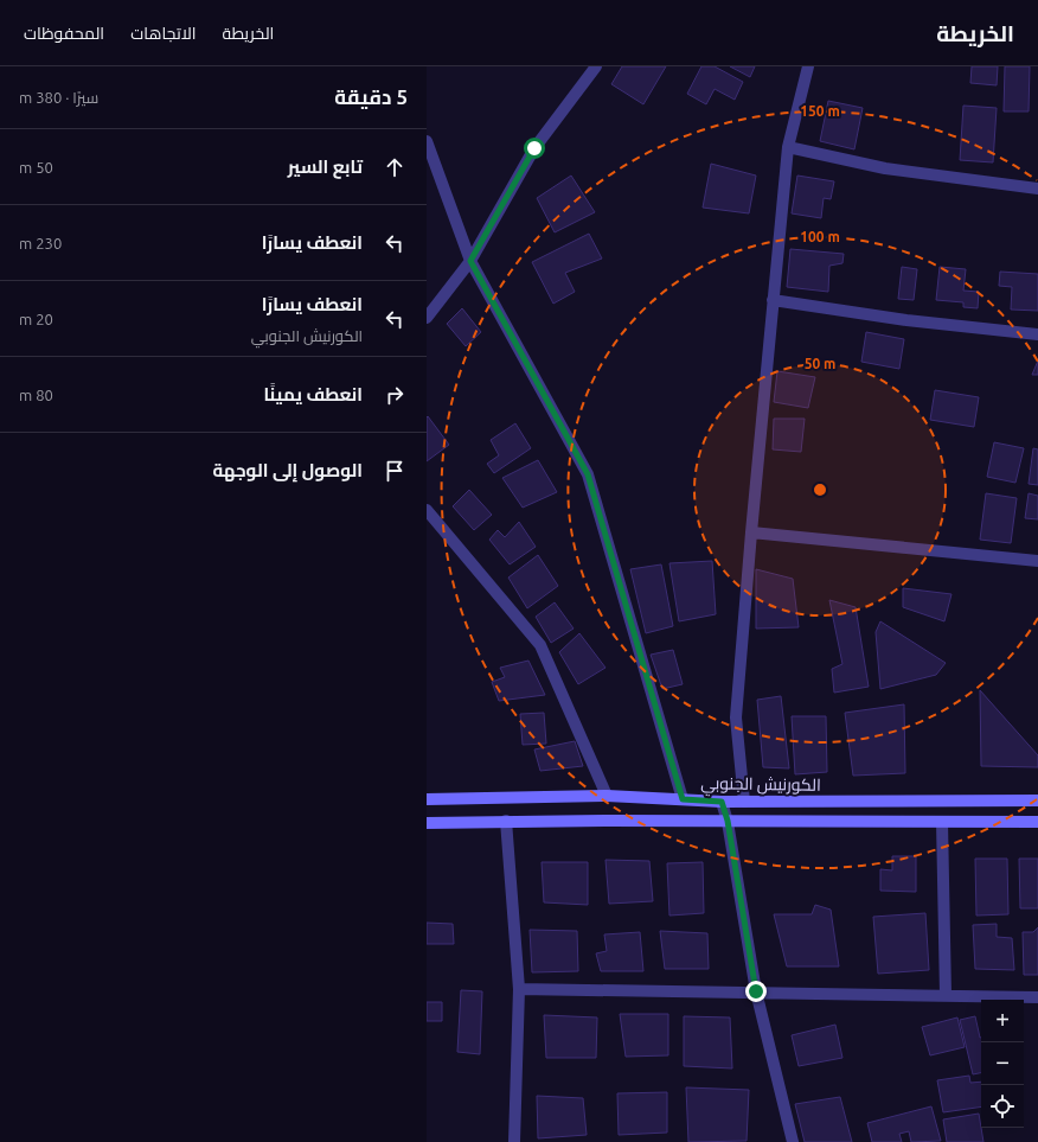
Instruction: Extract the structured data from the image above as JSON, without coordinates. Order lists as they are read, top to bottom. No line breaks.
{"streets":{"main road":["الكورنيش الجنوبي"]},"page":{"header":"الخريطة","nav":["الخريطة","الاتجاهات","المحفوظات"],"heading":["5 دقيقة","سيرًا · 380 m"],"list":[["تابع السير","50 m"],["انعطف يسارًا","230 m"],["انعطف يسارًا","الكورنيش الجنوبي","20 m"],["انعطف يمينًا","80 m"],"الوصول إلى الوجهة"],"map_buttons":["+","−"]},"rings":["150 m","100 m","50 m"]}
